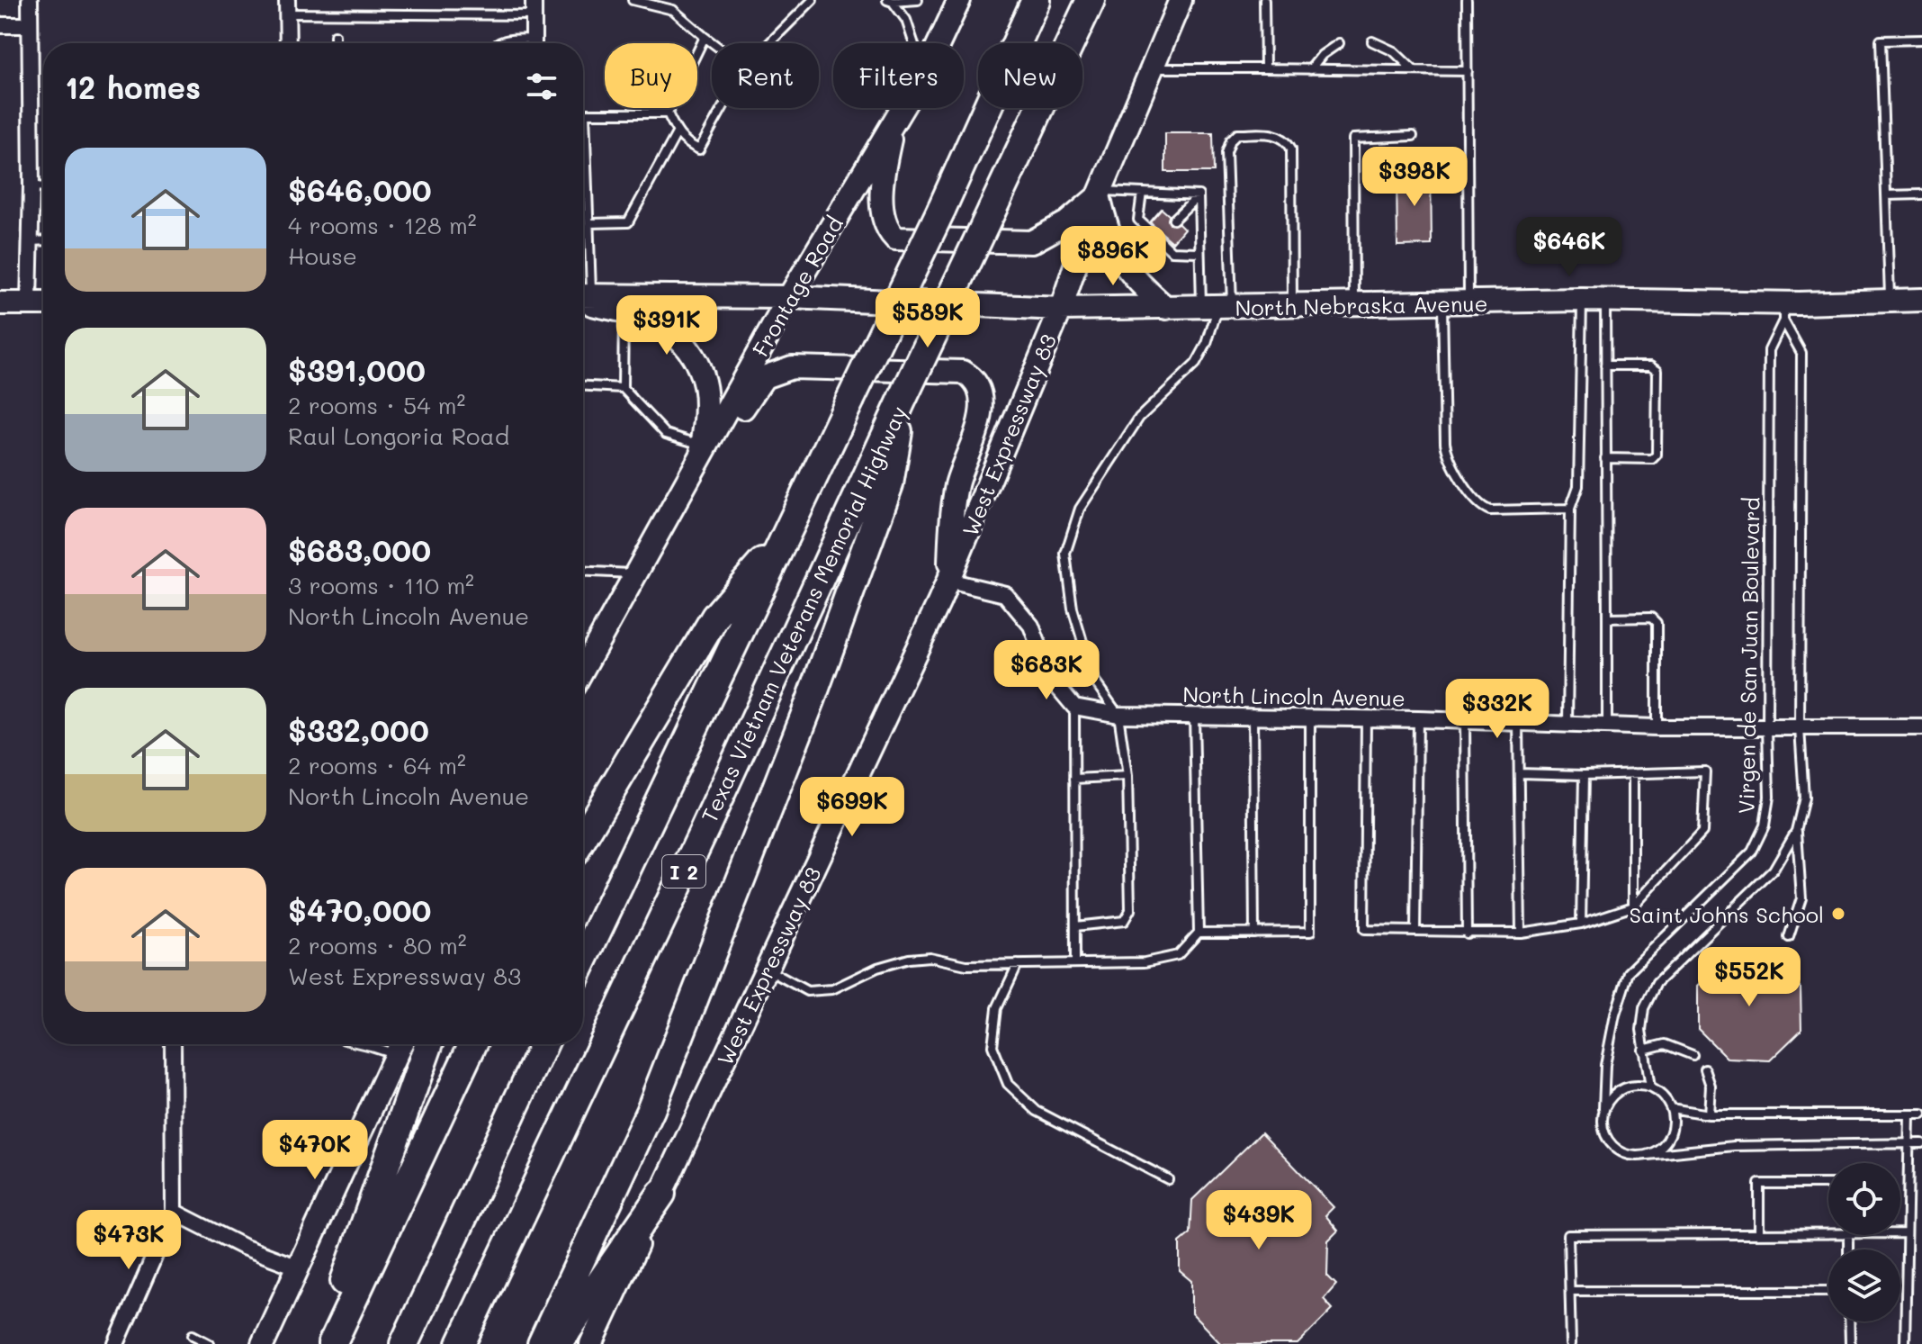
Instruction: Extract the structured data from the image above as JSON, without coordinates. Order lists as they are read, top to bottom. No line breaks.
{"streets":{"highway":["Texas Vietnam Veterans Memorial Highway","I 2"],"main road":["Frontage Road","North Nebraska Avenue","West Expressway 83"],"street":["North Lincoln Avenue"],"lane":["Virgen de San Juan Boulevard"]},"crossings":[["Frontage Road","North Nebraska Avenue"],["North Nebraska Avenue","West Expressway 83"],["North Nebraska Avenue","Virgen de San Juan Boulevard"],["Virgen de San Juan Boulevard","North Lincoln Avenue"]],"places":["Saint Johns School"],"page":{"chip":["Buy","Rent","Filters","New"],"heading":"12 homes","list":[{"name":"$646,000","note":"4 rooms · 128 m² · House"},{"name":"$391,000","note":"2 rooms · 54 m² · Raul Longoria Road"},{"name":"$683,000","note":"3 rooms · 110 m² · North Lincoln Avenue"},{"name":"$332,000","note":"2 rooms · 64 m² · North Lincoln Avenue"},{"name":"$470,000","note":"2 rooms · 80 m² · West Expressway 83"}],"price":["$398K","$646K","$896K","$589K","$391K","$683K","$332K","$699K","$552K","$470K","$439K","$473K"]}}
